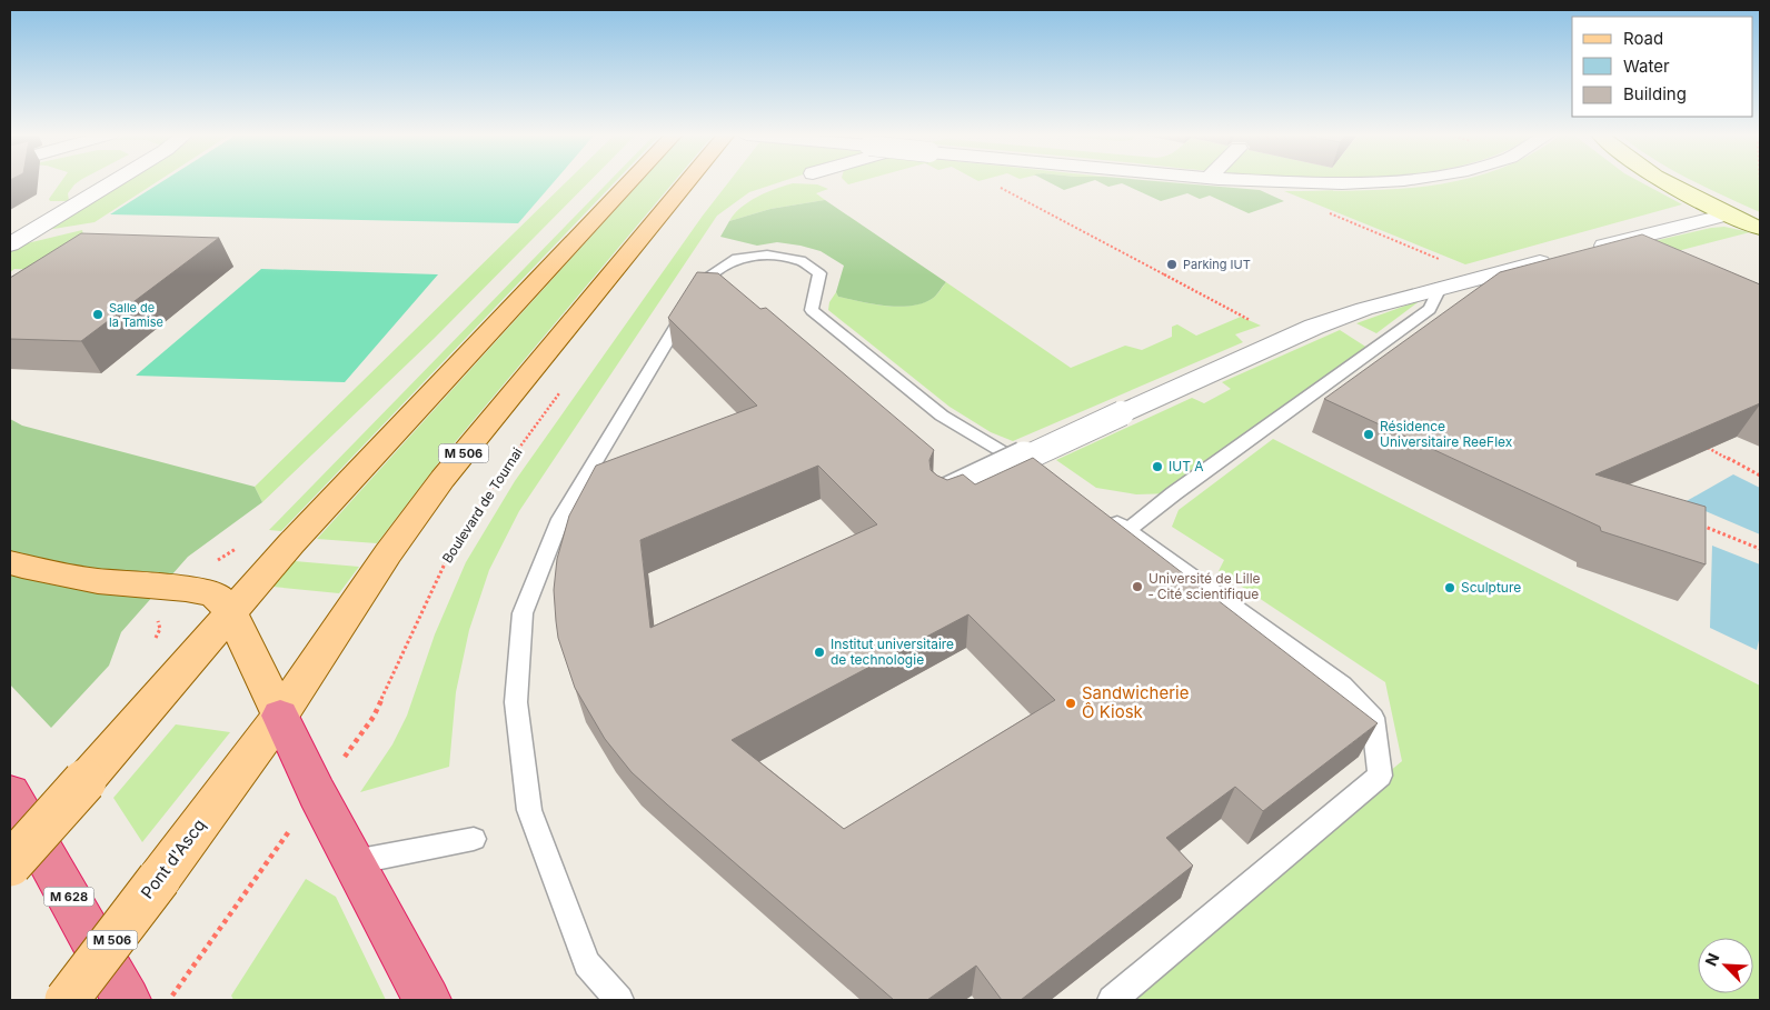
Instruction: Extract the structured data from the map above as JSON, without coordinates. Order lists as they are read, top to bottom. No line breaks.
{"streets":{"highway":["M 628"],"main road":["M 506","Pont d'Ascq"],"path":["Boulevard de Tournai"]},"crossings":[["M 506","Pont d'Ascq"]],"places":["Parking IUT","Salle de la Tamise","Résidence Universitaire ReeFlex","IUT A","Université de Lille ‐ Cité scientifique","Sculpture","Institut universitaire de technologie","Sandwicherie Ô Kiosk"],"legend":["Road","Water","Building"],"north":"top left"}
